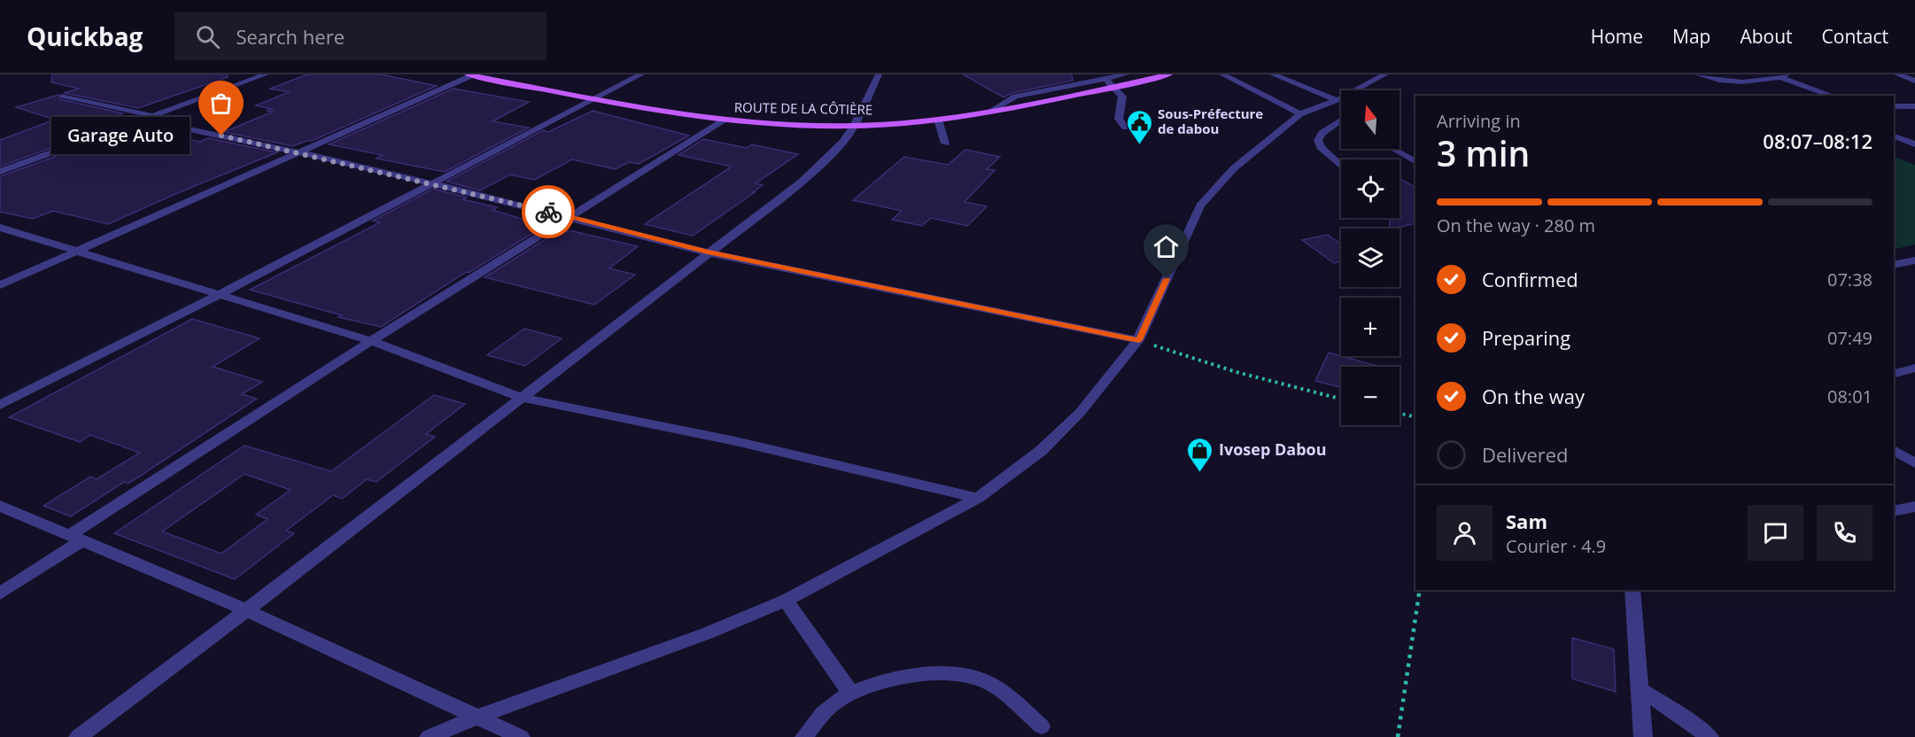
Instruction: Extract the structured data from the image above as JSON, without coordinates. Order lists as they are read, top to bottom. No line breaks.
{"streets":{"main road":["ROUTE DE LA CÔTIÈRE"]},"places":{"other":["Garage Auto"],"public building":["Sous-Préfecture de dabou"],"shop":["Ivosep Dabou"]},"north":"top","page":{"header":"Quickbag","search":"Search here","nav":["Home","Map","About","Contact"],"map_buttons":["+","−"],"heading":["3 min","Arriving in","08:07–08:12"],"panel":["Sam","Courier · 4.9"],"bubble":"Garage Auto","bar":"On the way · 280 m","list":[["Confirmed","07:38"],["Preparing","07:49"],["On the way","08:01"],"Delivered"]}}
